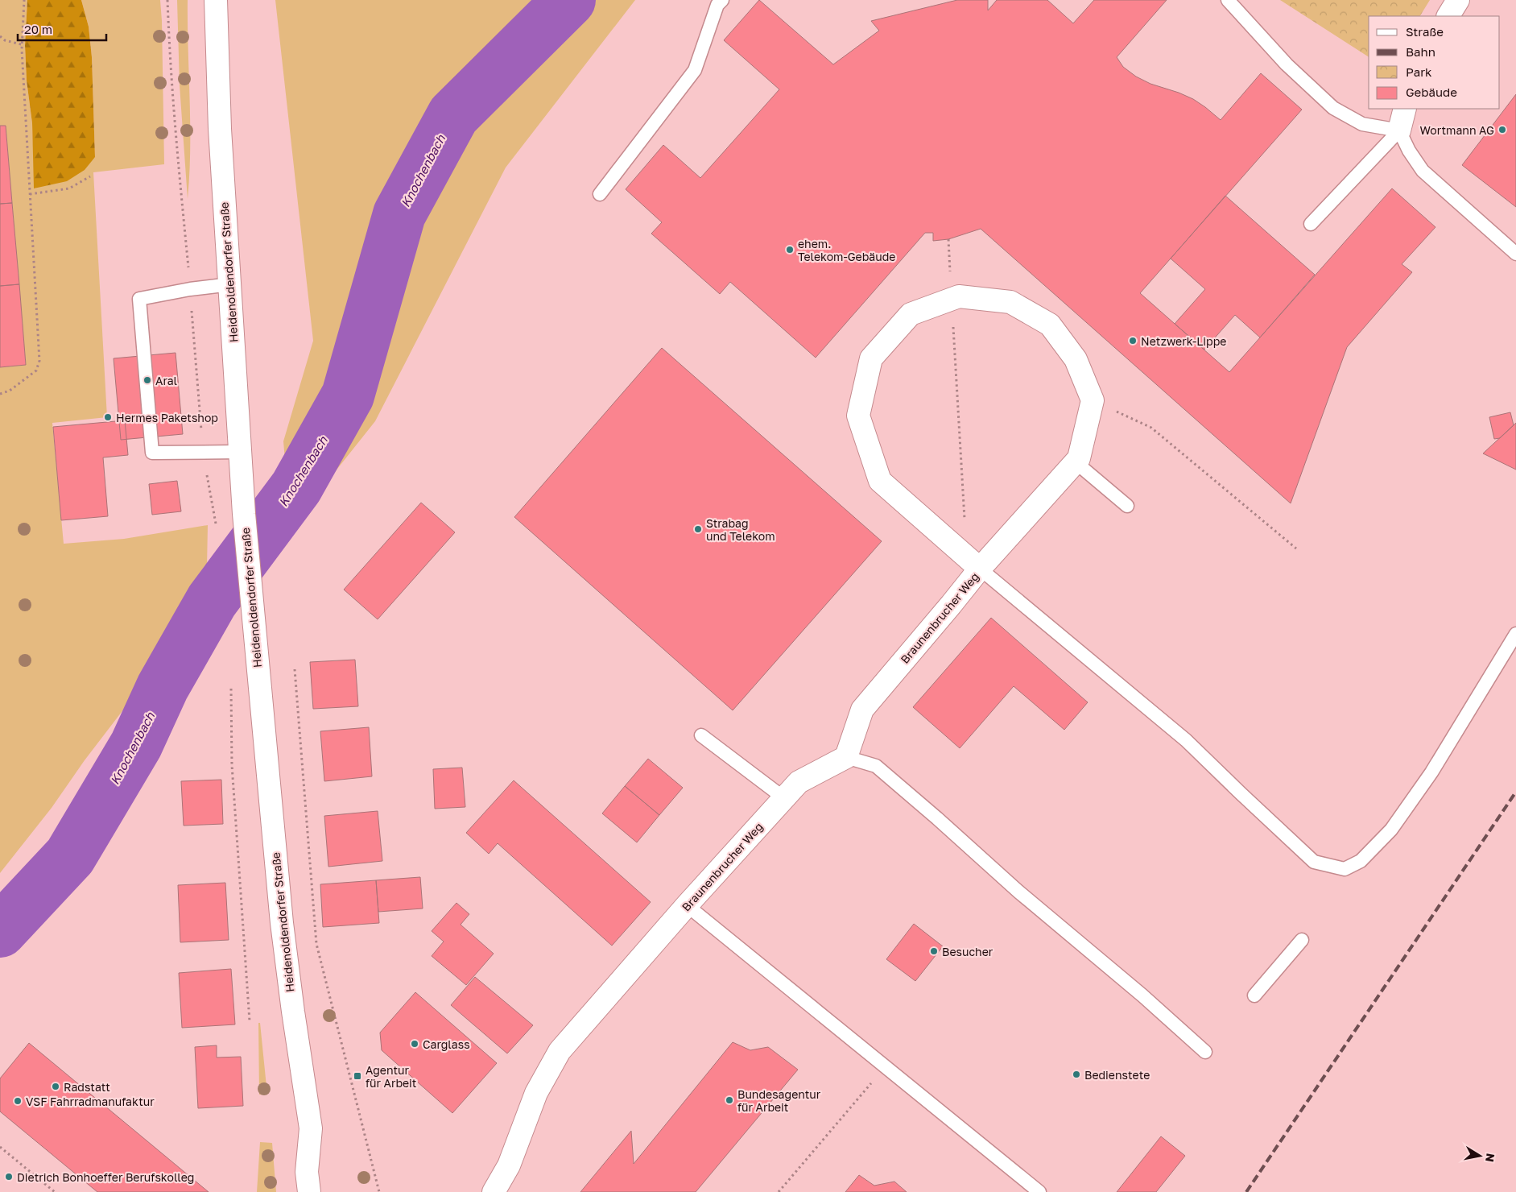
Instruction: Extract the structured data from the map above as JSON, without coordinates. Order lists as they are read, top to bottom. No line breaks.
{"streets":{"street":["Heidenoldendorfer Straße","Braunenbrucher Weg"]},"water":["Knochenbach"],"places":{"other":["Wortmann AG","ehem. Telekom-Gebäude","Netzwerk-Lippe","Aral","Hermes Paketshop","Strabag und Telekom","Besucher","Carglass","Bedienstete","Radstatt","Bundesagentur für Arbeit","VSF Fahrradmanufaktur","Dietrich Bonhoeffer Berufskolleg"],"transit":["Agentur für Arbeit"]},"legend":["Straße","Bahn","Park","Gebäude"],"scale_bar":"20 m","north":"right"}
